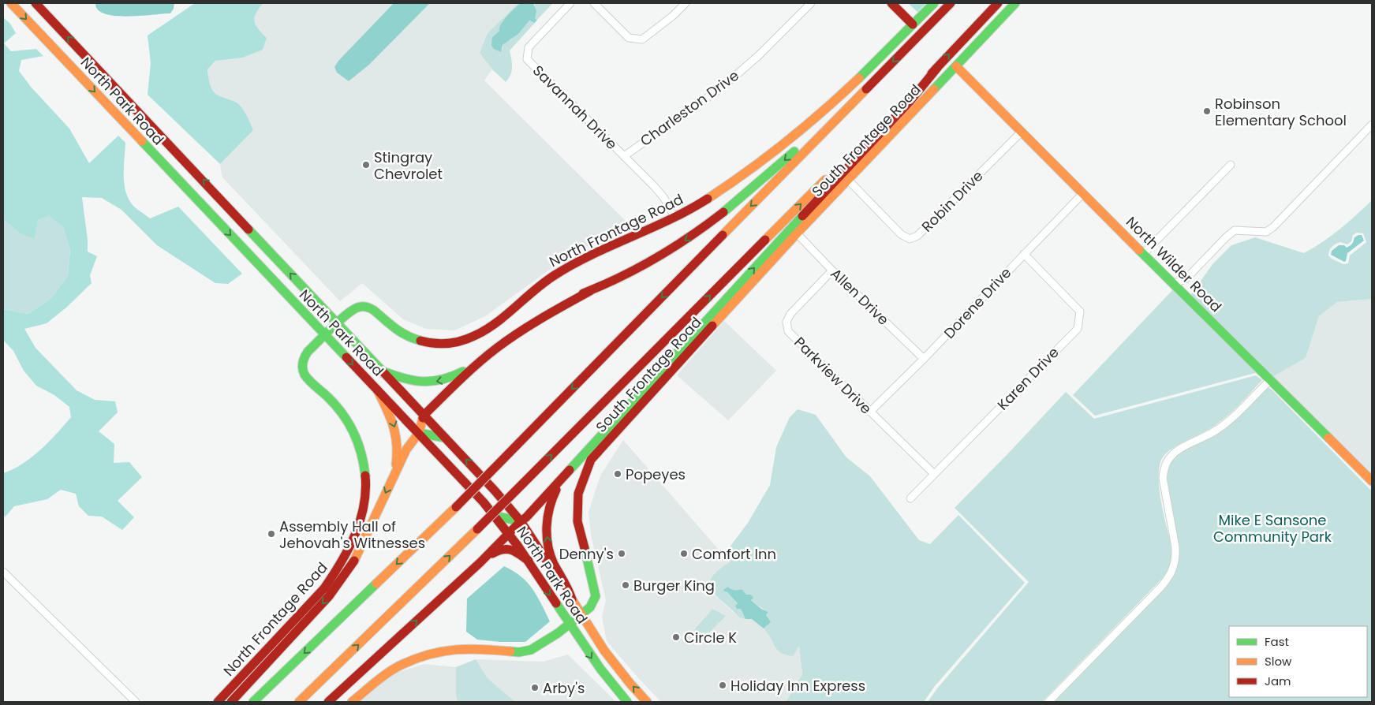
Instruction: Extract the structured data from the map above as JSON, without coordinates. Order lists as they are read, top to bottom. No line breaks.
{"streets":{"main road":["North Park Road","South Frontage Road","North Frontage Road","North Wilder Road"],"street":["Savannah Drive","Charleston Drive","Robin Drive","Allen Drive","Dorene Drive","Parkview Drive","Karen Drive"]},"crossings":[["North Park Road","South Frontage Road"],["North Park Road","North Frontage Road"],["Savannah Drive","Charleston Drive"],["South Frontage Road","Robin Drive"],["South Frontage Road","North Wilder Road"],["South Frontage Road","Allen Drive"],["Robin Drive","North Wilder Road"],["North Wilder Road","Dorene Drive"],["Allen Drive","Dorene Drive"],["Allen Drive","Parkview Drive"],["Dorene Drive","Parkview Drive"],["Dorene Drive","Karen Drive"],["Parkview Drive","Karen Drive"]],"parks":["Mike E Sansone Community Park"],"places":["Robinson Elementary School","Stingray Chevrolet","Popeyes","Assembly Hall of Jehovah's Witnesses","Denny's","Comfort Inn","Burger King","Circle K","Holiday Inn Express","Arby's"],"legend":["Fast","Slow","Jam"]}
